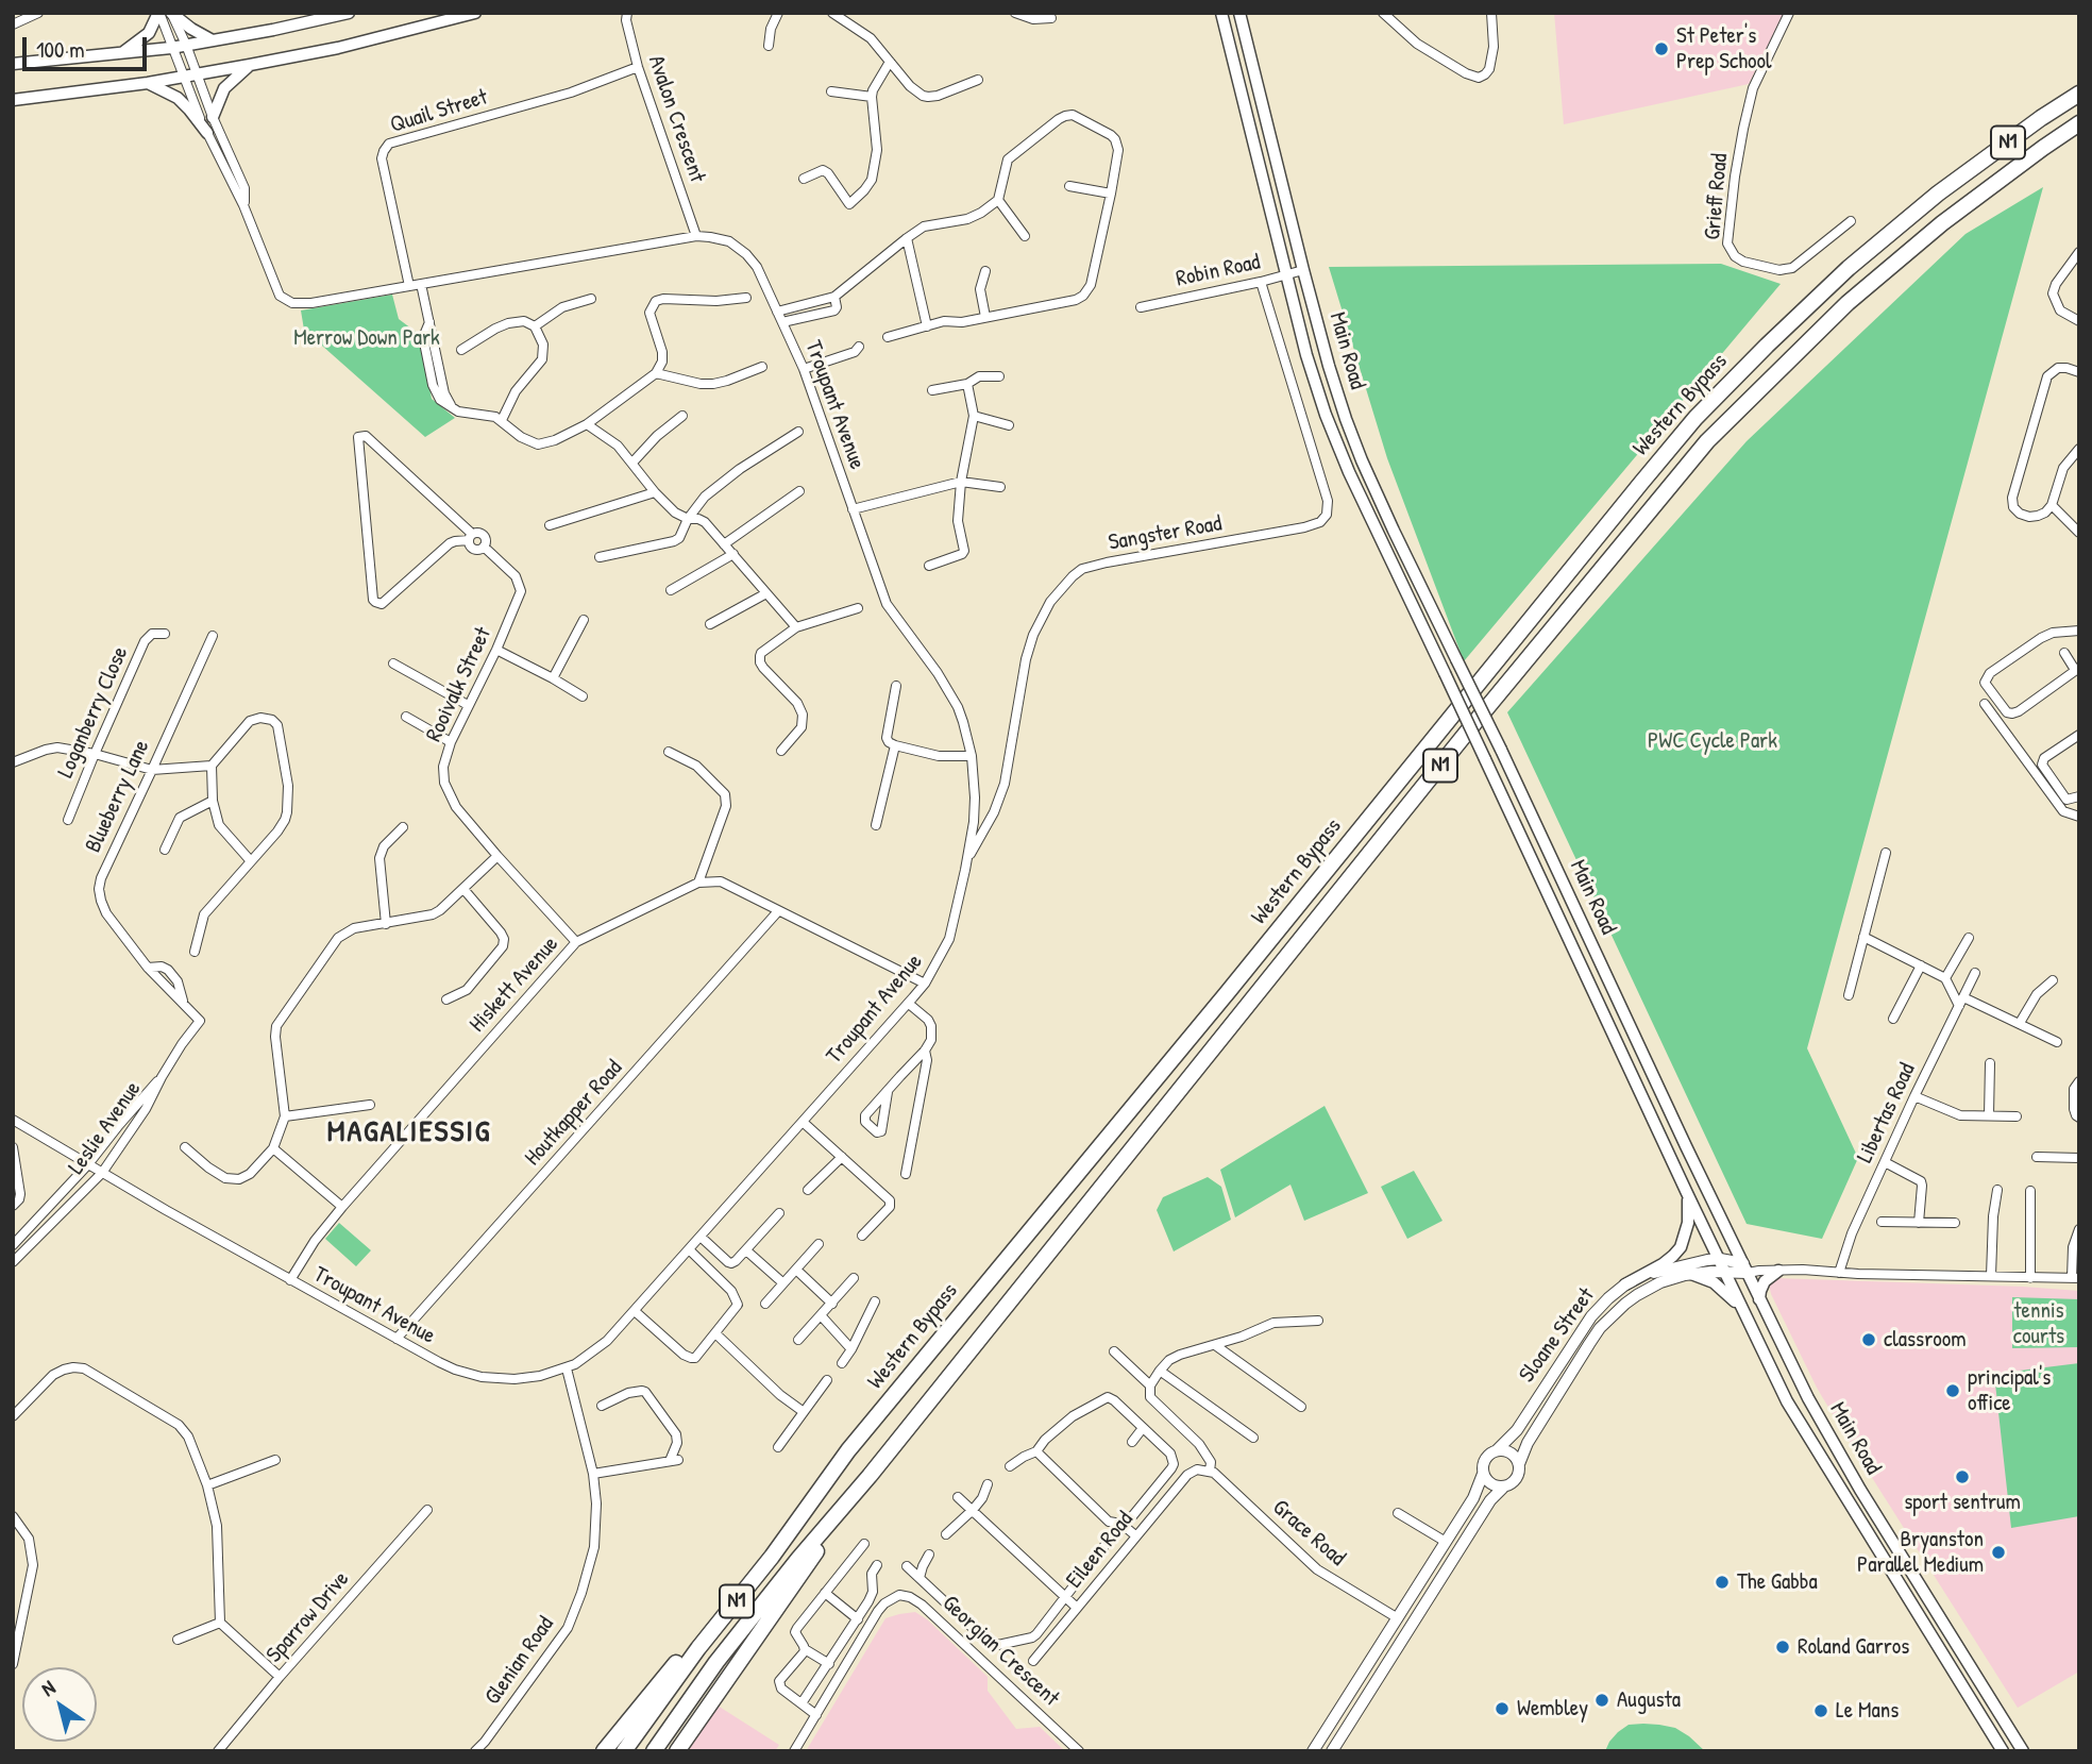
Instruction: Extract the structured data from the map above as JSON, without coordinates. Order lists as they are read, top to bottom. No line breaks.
{"streets":{"highway":["N1","Western Bypass"],"main road":["Main Road"],"street":["Quail Street","Avalon Crescent","Grieff Road","Robin Road","Troupant Avenue","Sangster Road","Rooivalk Street","Loganberry Close","Blueberry Lane","Hiskett Avenue","Houtkapper Road","Libertas Road","Leslie Avenue","Sloane Street","Grace Road","Eileen Road","Sparrow Drive","Georgian Crescent","Glenian Road"]},"crossings":[["Quail Street","Avalon Crescent"],["Quail Street","Troupant Avenue"],["Avalon Crescent","Troupant Avenue"],["Robin Road","Main Road"],["Robin Road","Sangster Road"],["Main Road","Sloane Street"],["Troupant Avenue","Sangster Road"],["Troupant Avenue","Hiskett Avenue"],["Troupant Avenue","Houtkapper Road"],["Troupant Avenue","Leslie Avenue"],["Troupant Avenue","Glenian Road"],["Rooivalk Street","Hiskett Avenue"],["Blueberry Lane","Leslie Avenue"],["Libertas Road","Sloane Street"],["Grace Road","Eileen Road"]],"districts":["MAGALIESSIG"],"parks":["Merrow Down Park","PWC Cycle Park","tennis courts"],"places":["St Peter's Prep School","classroom","principal's office","sport sentrum","Bryanston Parallel Medium","The Gabba","Roland Garros","Augusta","Wembley","Le Mans"],"scale_bar":"100 m","north":"top left"}
